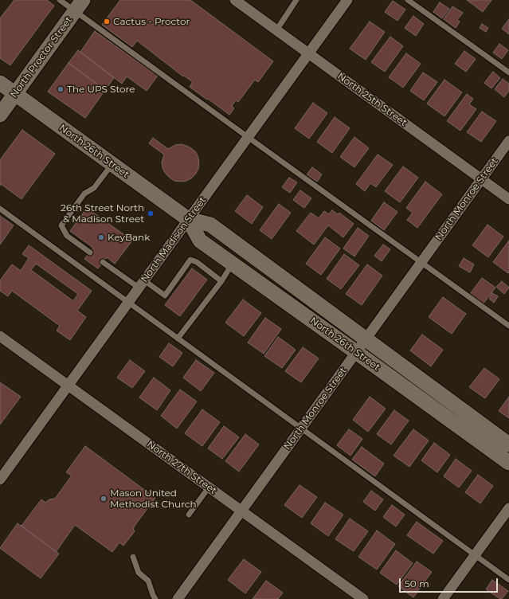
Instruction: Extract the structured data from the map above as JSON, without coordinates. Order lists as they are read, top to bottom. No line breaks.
{"streets":{"street":["North Proctor Street","North 25th Street","North 26th Street","North Monroe Street","North Madison Street","North 27th Street"]},"crossings":[["North Proctor Street","North 26th Street"],["North 25th Street","North Monroe Street"],["North 25th Street","North Madison Street"],["North 26th Street","North Monroe Street"],["North 26th Street","North Madison Street"],["North Monroe Street","North 27th Street"],["North Madison Street","North 27th Street"]],"places":["Cactus - Proctor","The UPS Store","26th Street North & Madison Street","KeyBank","Mason United Methodist Church"],"scale_bar":"50 m"}
